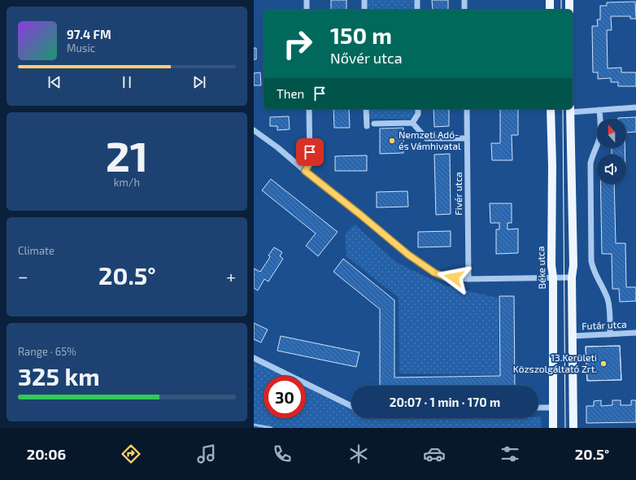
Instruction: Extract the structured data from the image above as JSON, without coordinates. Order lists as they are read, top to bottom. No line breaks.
{"streets":{"main road":["Béke utca"],"street":["Fivér utca","Futár utca"]},"places":["Nemzeti Adó- és Vámhivatal","13.Kerületi Közszolgáltató Zrt."],"north":"top","page":{"turn":["150 m","Nővér utca"],"song":["97.4 FM","Music"],"then":"Then","tile":[["21","km/h"],"Climate",["Range · 65%","325 km"]],"heat":["−","20.5°","+"],"limit":"30","trip":"20:07 · 1 min · 170 m","tabs":["20:06","20.5°"]}}
